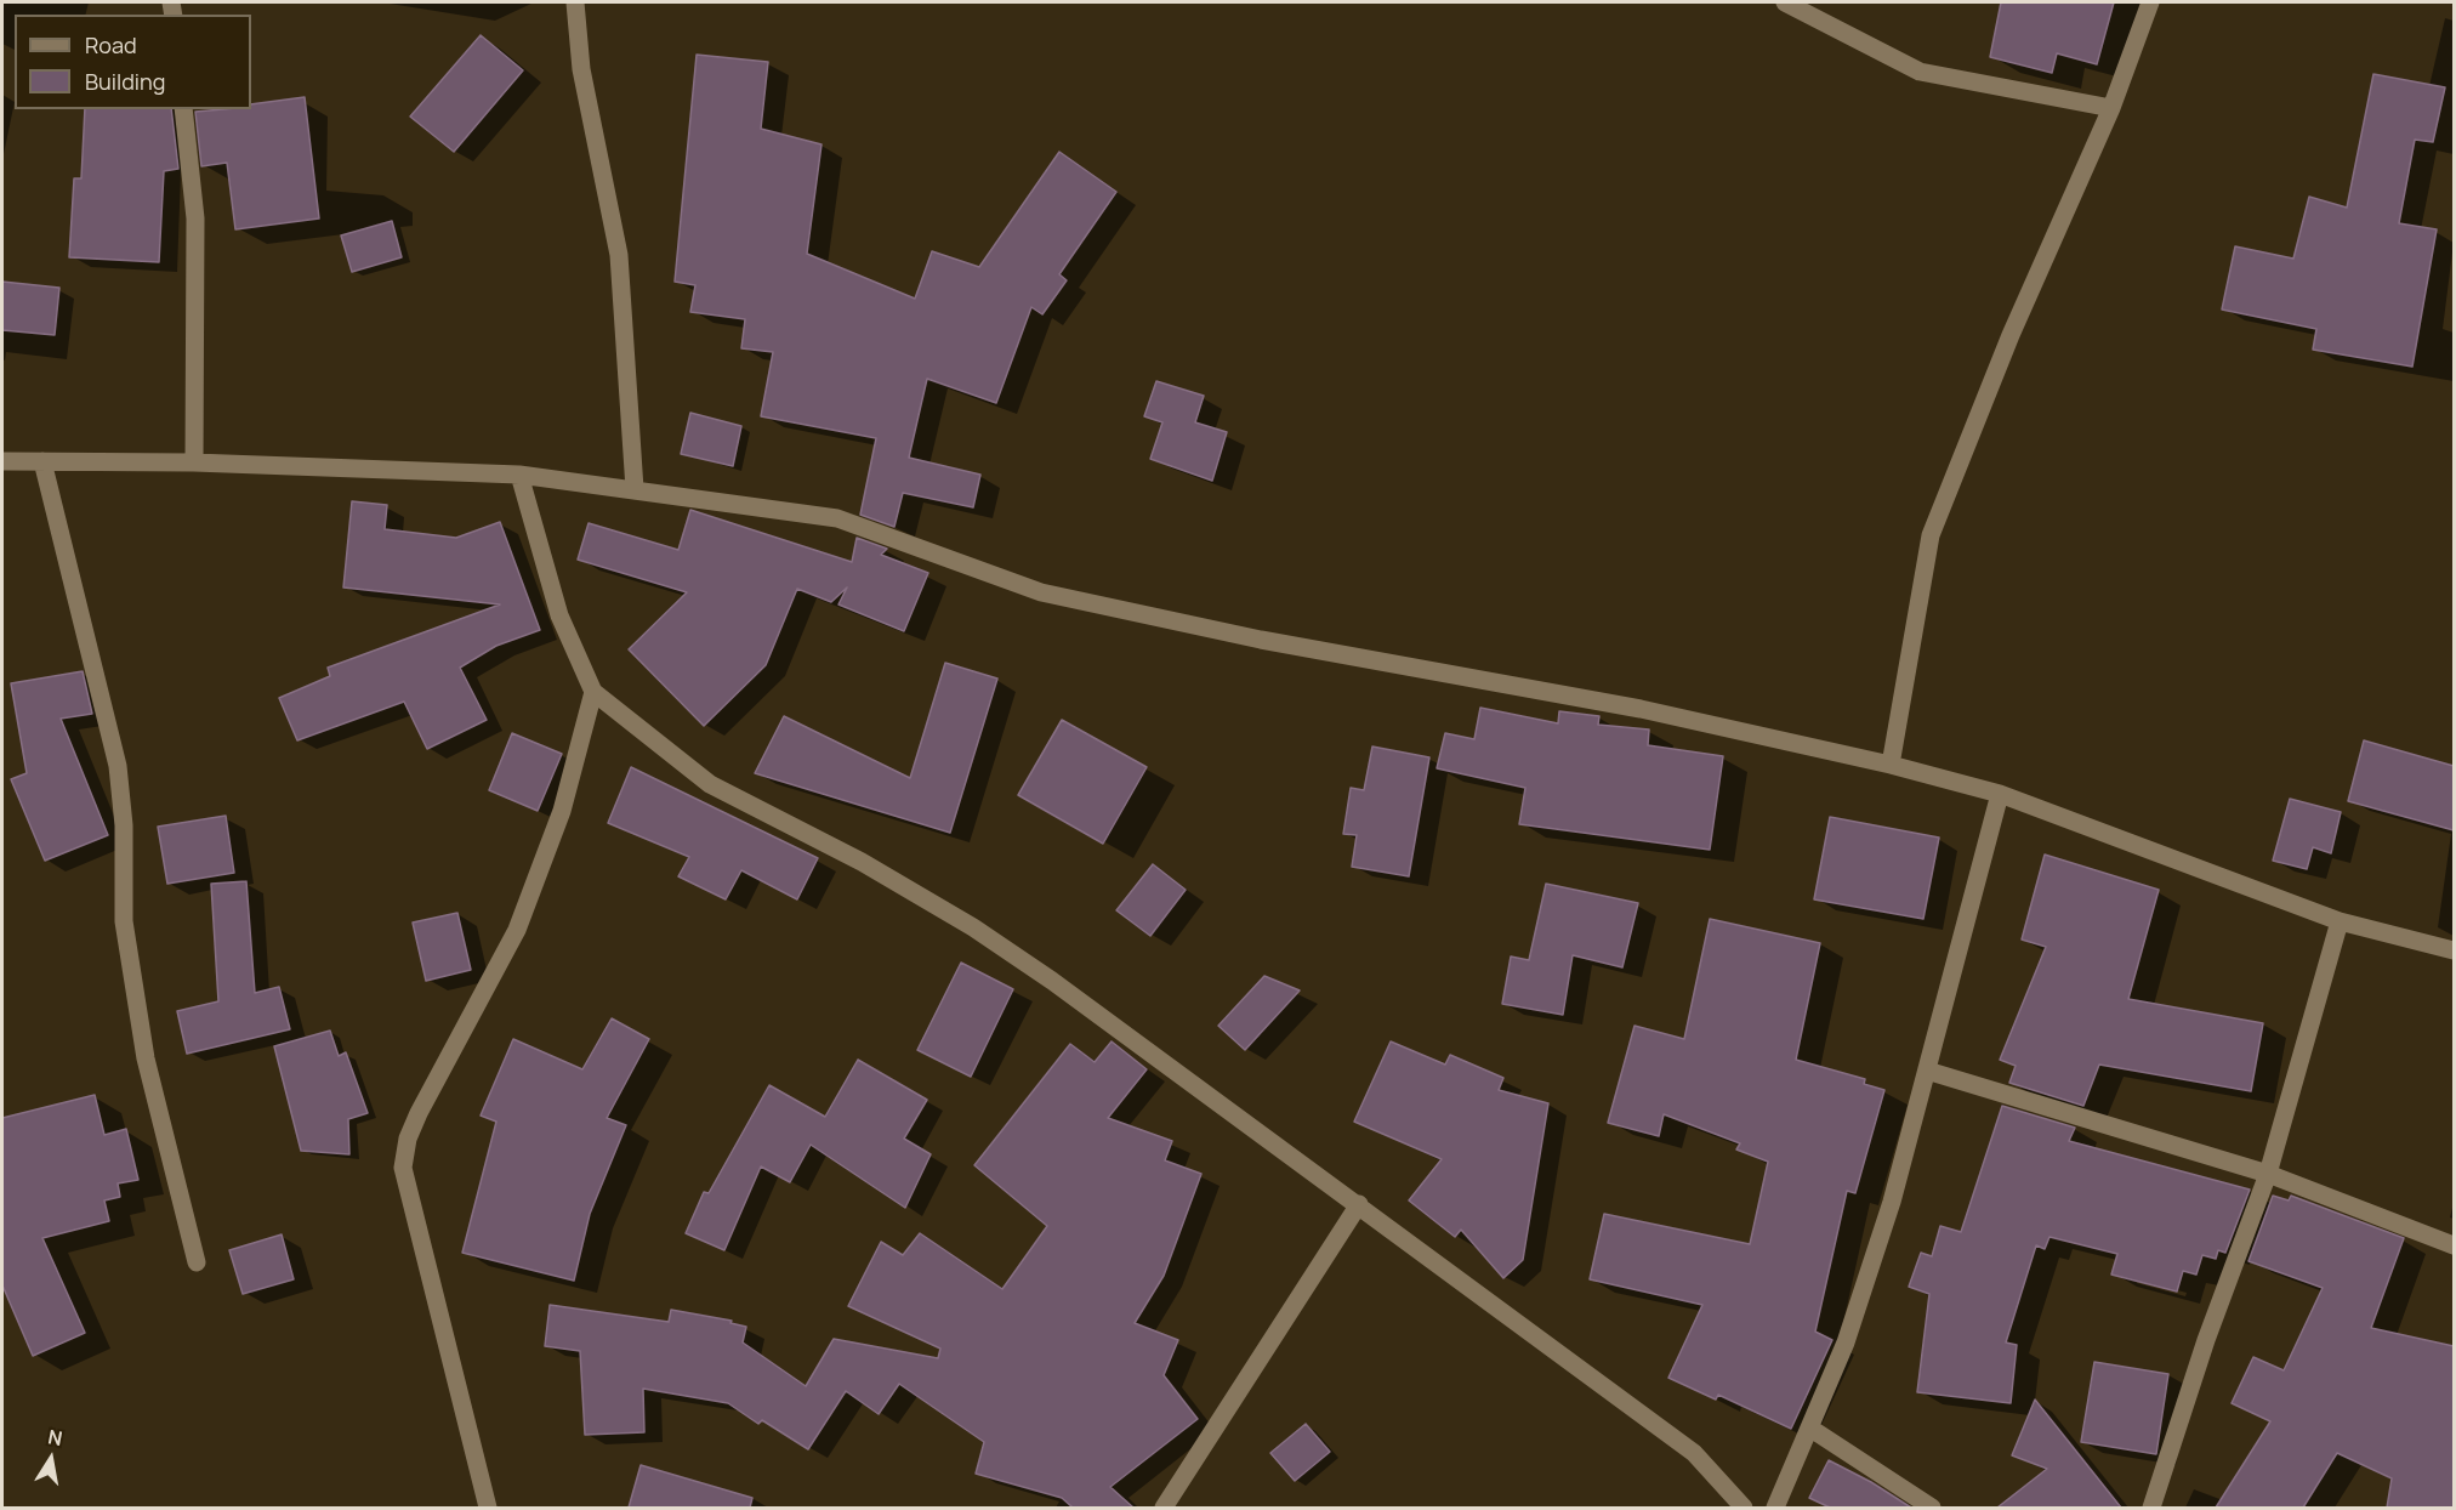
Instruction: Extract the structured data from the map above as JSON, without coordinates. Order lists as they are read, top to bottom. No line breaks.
{"legend":["Road","Building"],"north":"top"}
